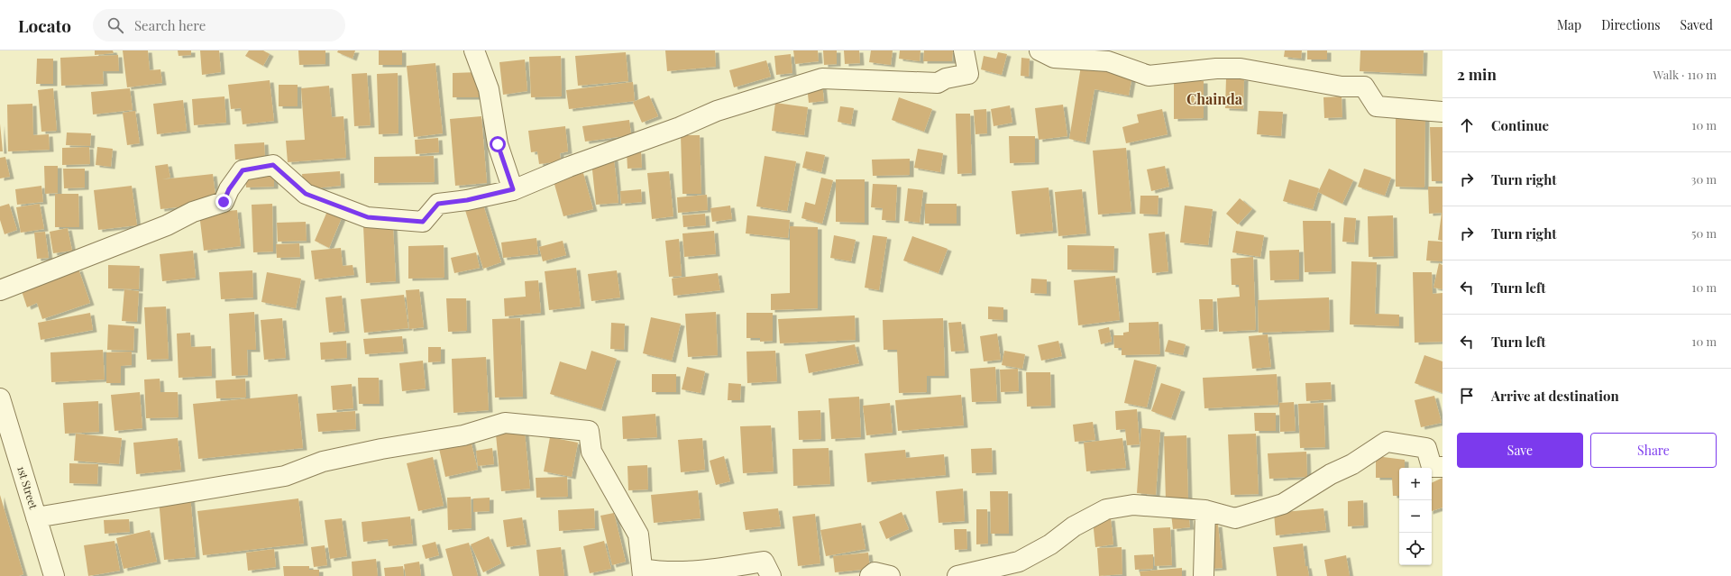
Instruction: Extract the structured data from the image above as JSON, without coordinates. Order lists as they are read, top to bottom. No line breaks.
{"streets":{"street":["1st Street"]},"districts":["Chainda"],"page":{"header":"Locato","search":"Search here","nav":["Map","Directions","Saved"],"heading":["2 min","Walk · 110 m"],"list":[["Continue","10 m"],["Turn right","30 m"],["Turn right","50 m"],["Turn left","10 m"],["Turn left","10 m"],"Arrive at destination"],"buttons":["Save","Share"],"map_buttons":["+","−"]}}
